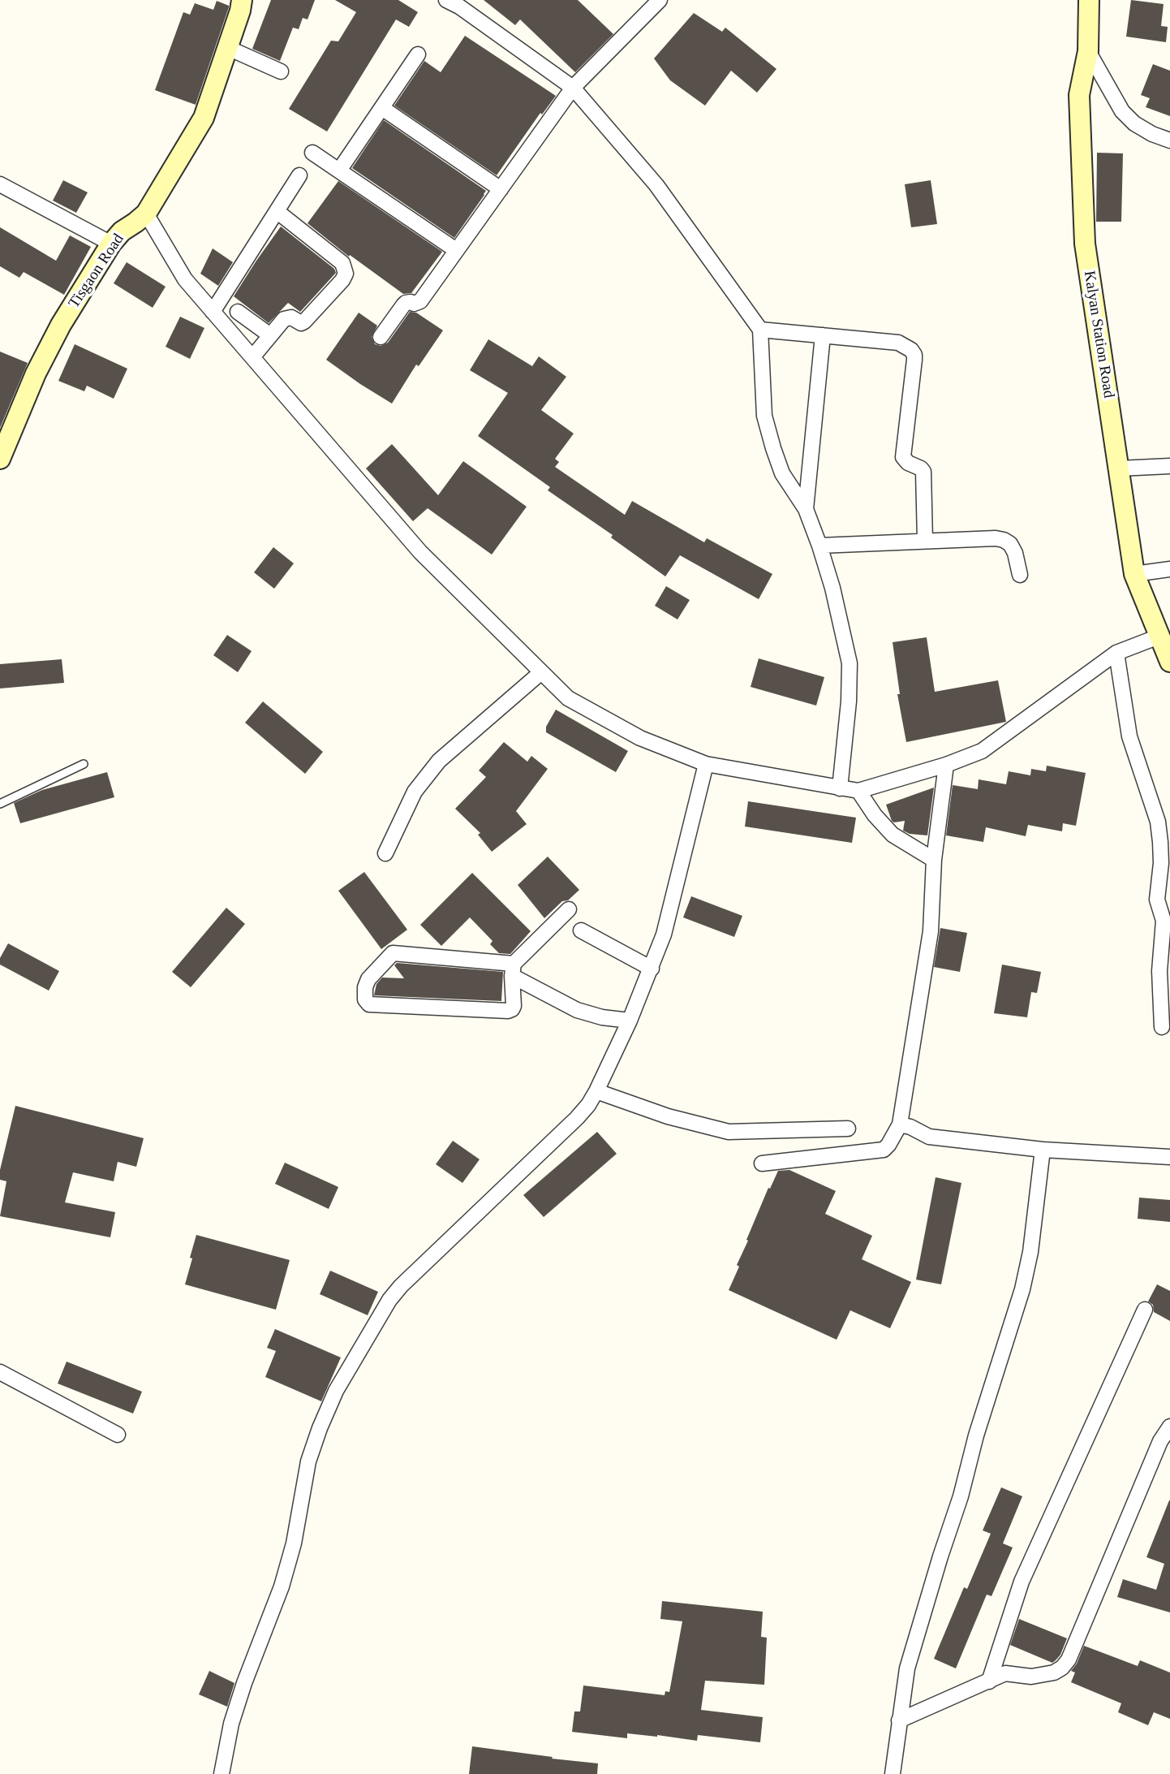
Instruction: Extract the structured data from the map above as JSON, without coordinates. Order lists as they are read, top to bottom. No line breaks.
{"streets":{"street":["Tisgaon Road","Kalyan Station Road"]}}
